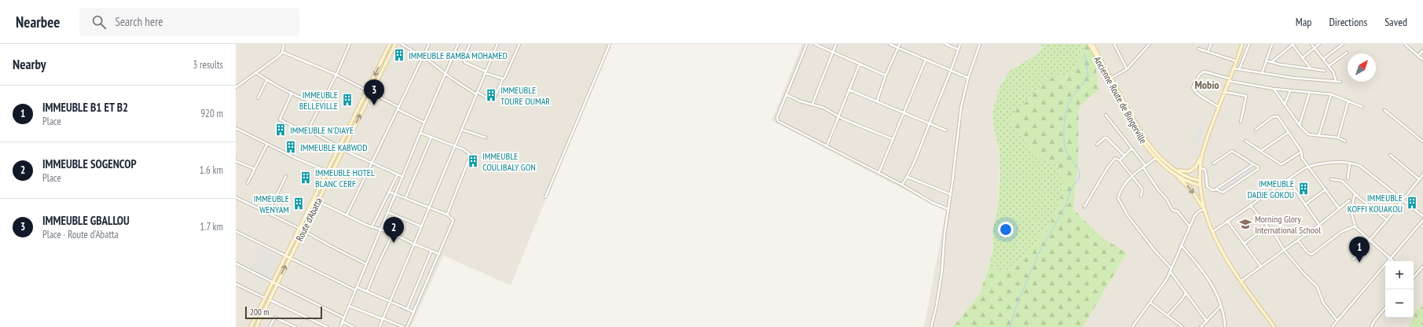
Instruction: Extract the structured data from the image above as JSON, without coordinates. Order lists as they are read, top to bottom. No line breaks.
{"streets":{"street":["Ancienne Route de Bingerville","Route d'Abatta"]},"districts":["Mobio"],"places":{"building":["IMMEUBLE BAMBA MOHAMED","IMMEUBLE TOURE OUMAR","IMMEUBLE BELLEVILLE","IMMEUBLE N'DIAYE","IMMEUBLE KABWOD","IMMEUBLE COULIBALY GON","IMMEUBLE HOTEL BLANC CERF","IMMEUBLE DADJE GOKOU","IMMEUBLE KOFFI KOUAKOU","IMMEUBLE WENYAM"],"school or university":["Morning Glory International School"]},"scale_bar":"200 m","north":"top right","page":{"header":"Nearbee","search":"Search here","nav":["Map","Directions","Saved"],"heading":["Nearby","3 results"],"pins":["3","2","1"],"list":[{"mark":"1","name":"IMMEUBLE B1 ET B2","note":"Place","value":"920 m"},{"mark":"2","name":"IMMEUBLE SOGENCOP","note":"Place","value":"1.6 km"},{"mark":"3","name":"IMMEUBLE GBALLOU","note":"Place · Route d'Abatta","value":"1.7 km"}],"map_buttons":["+","−"],"scale":"200 m"}}
